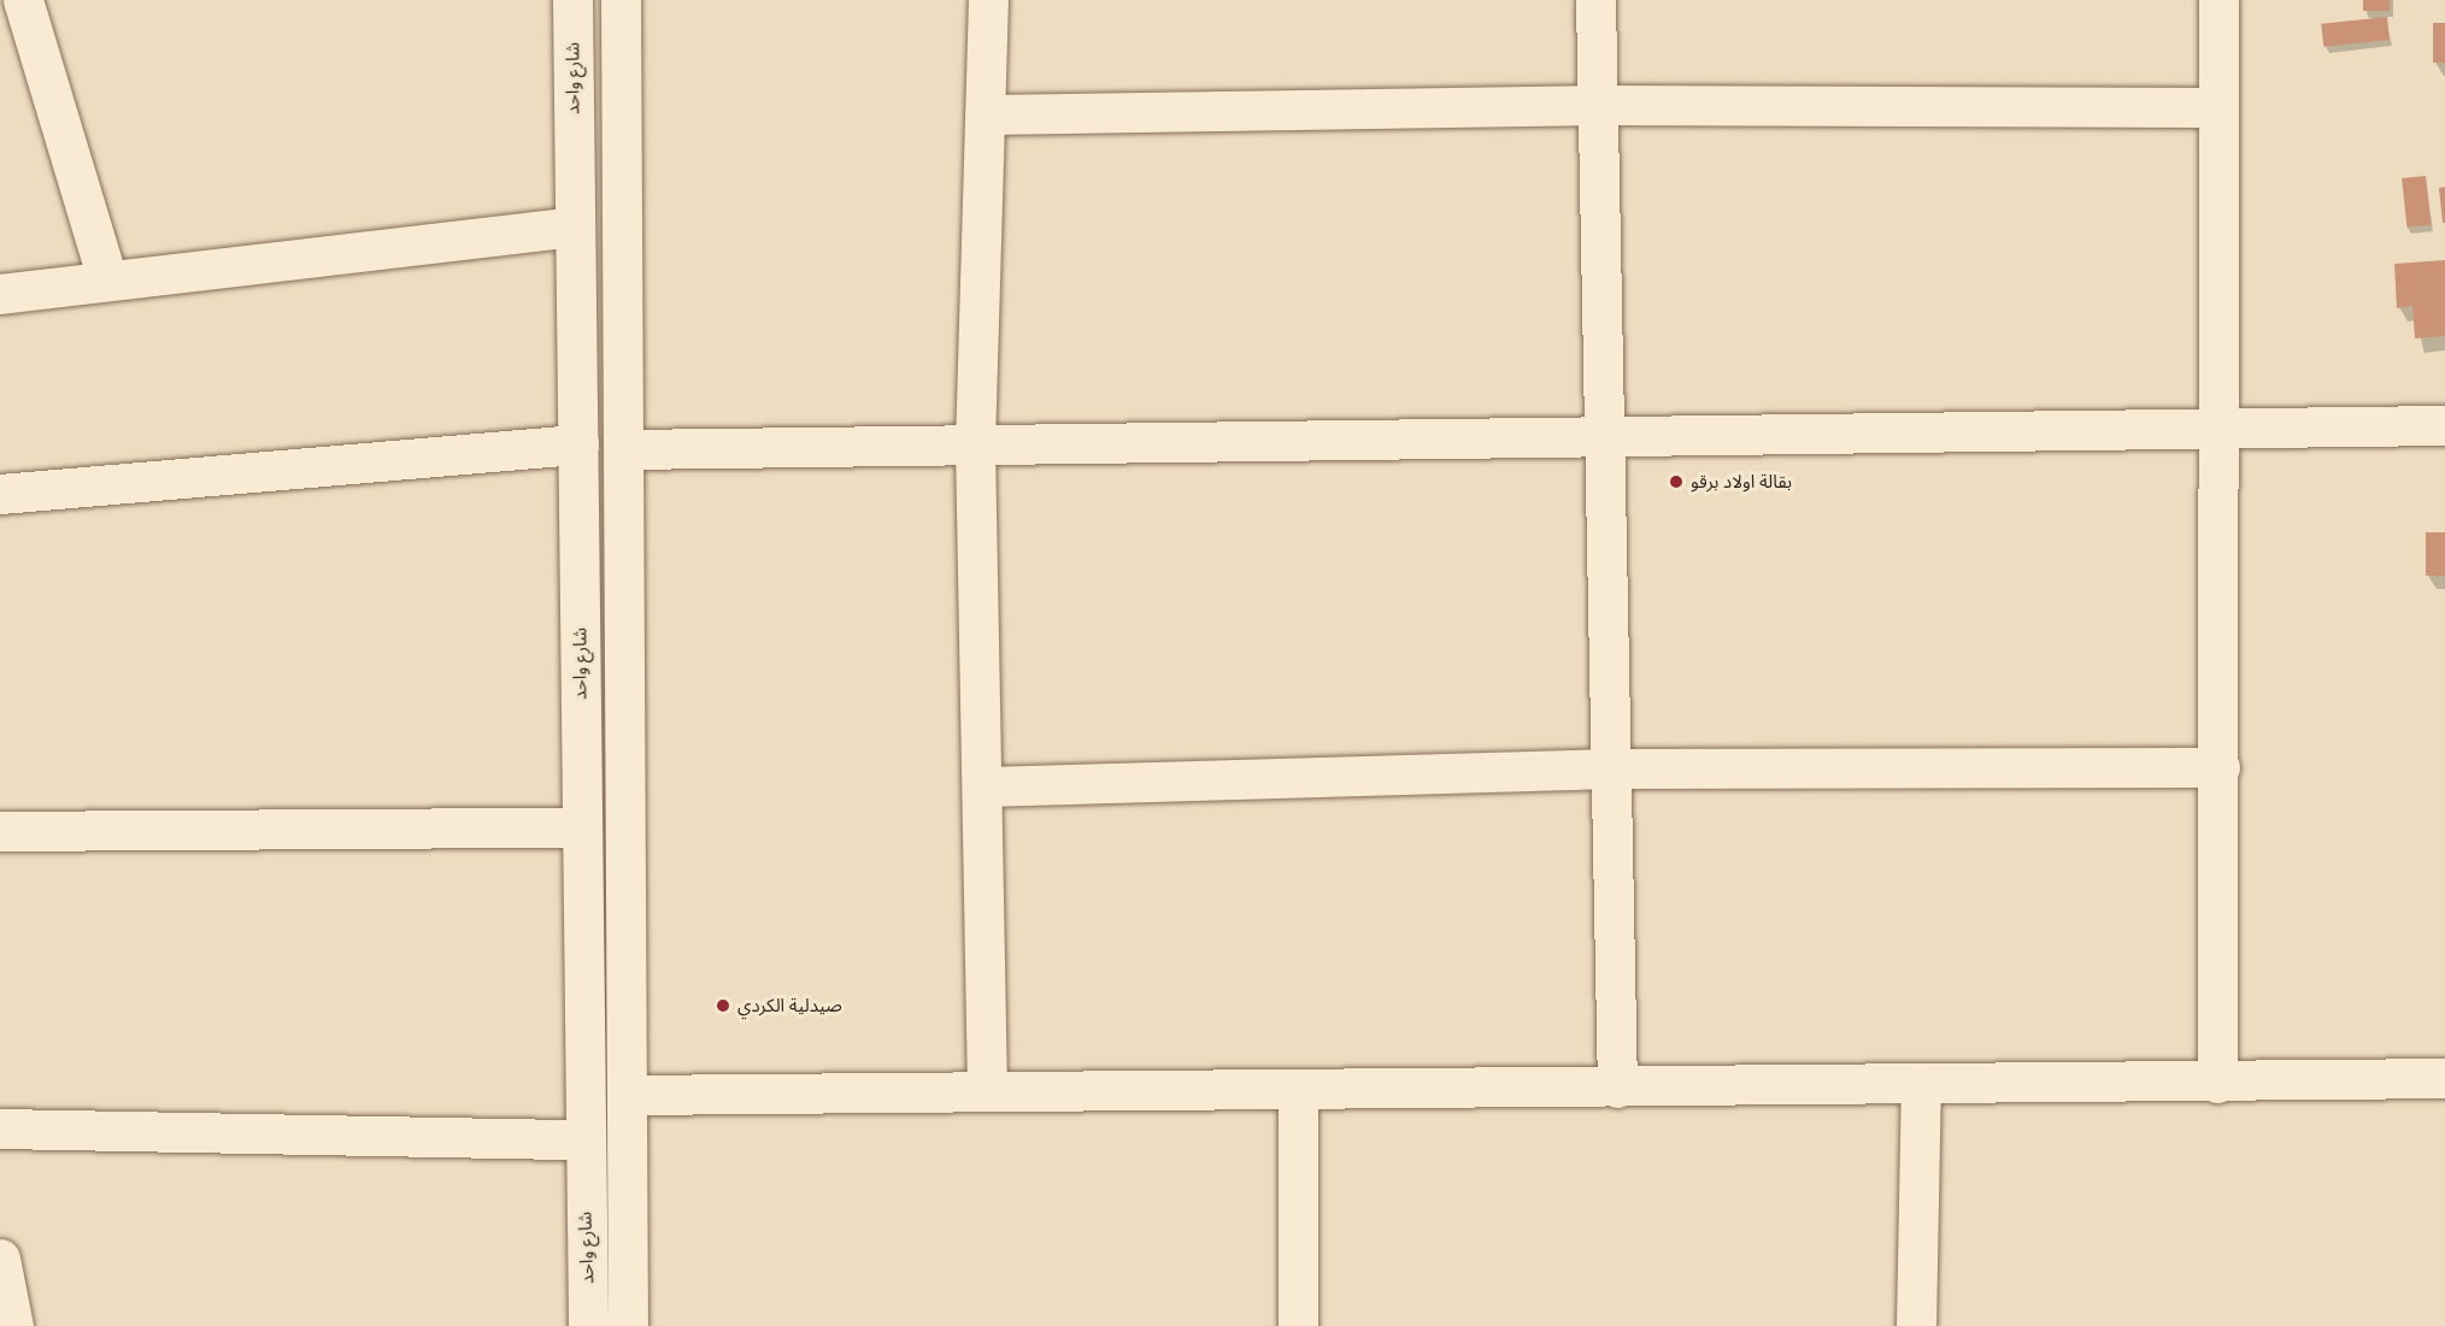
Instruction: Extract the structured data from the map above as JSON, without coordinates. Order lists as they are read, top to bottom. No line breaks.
{"streets":{"street":["شارع واحد"]},"places":["بقالة اولاد برقو","صيدلية الكردي"]}
